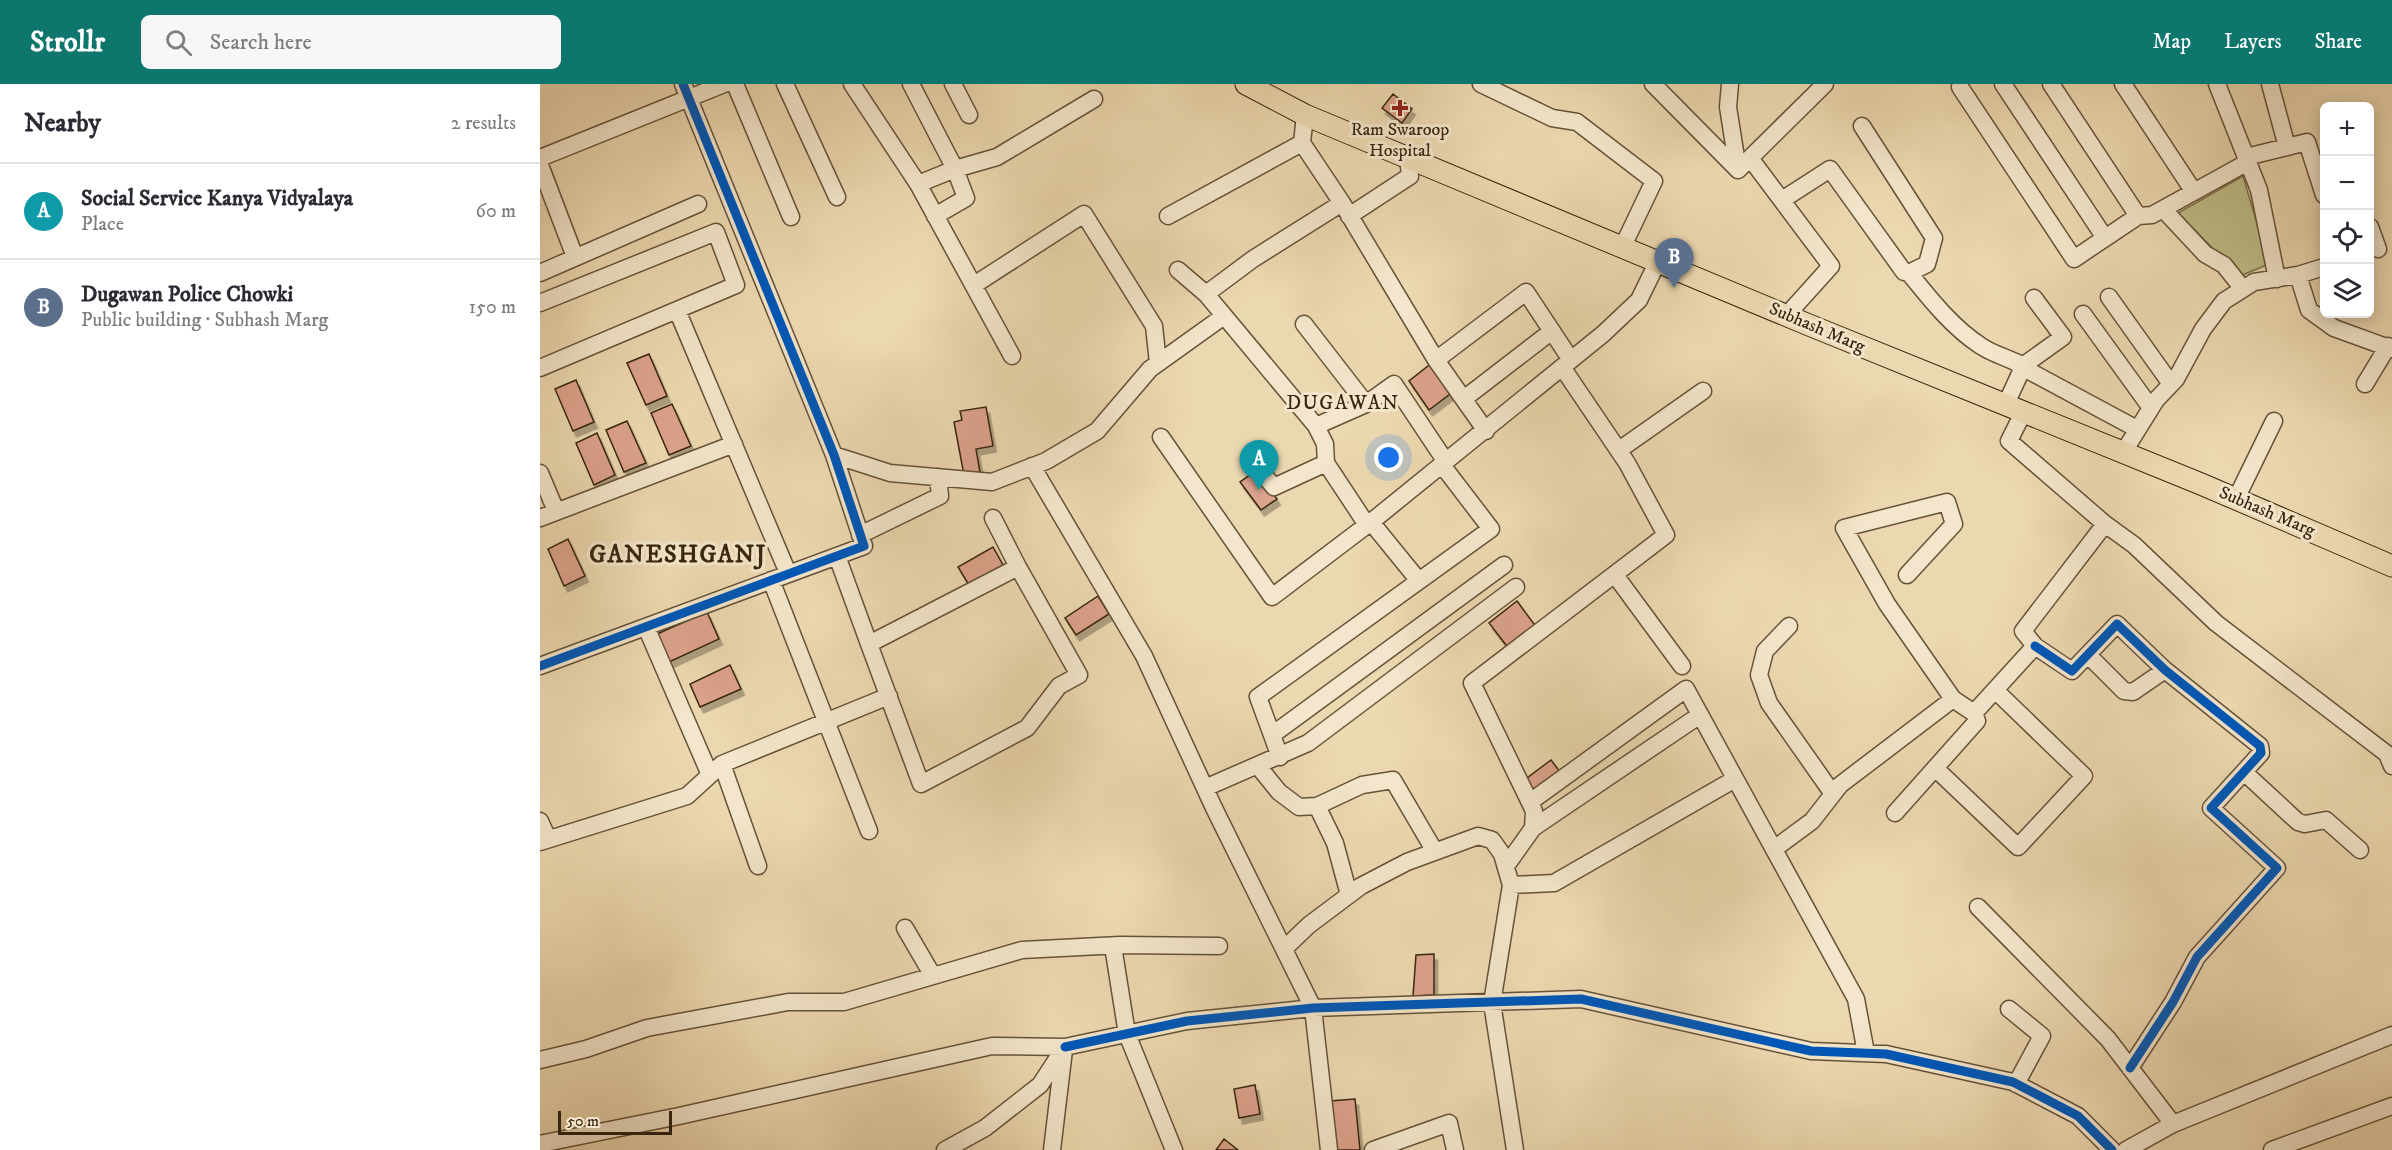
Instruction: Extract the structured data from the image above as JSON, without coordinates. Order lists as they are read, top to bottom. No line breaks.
{"streets":{"main road":["Subhash Marg"]},"districts":["DUGAWAN","GANESHGANJ"],"places":{"health":["Ram Swaroop Hospital"]},"scale_bar":"50 m","page":{"header":"Strollr","search":"Search here","nav":["Map","Layers","Share"],"heading":["Nearby","2 results"],"map_buttons":["+","−"],"list":[{"mark":"A","name":"Social Service Kanya Vidyalaya","note":"Place","value":"60 m"},{"mark":"B","name":"Dugawan Police Chowki","note":"Public building · Subhash Marg","value":"150 m"}],"pins":["B","A"],"scale":"50 m"}}
